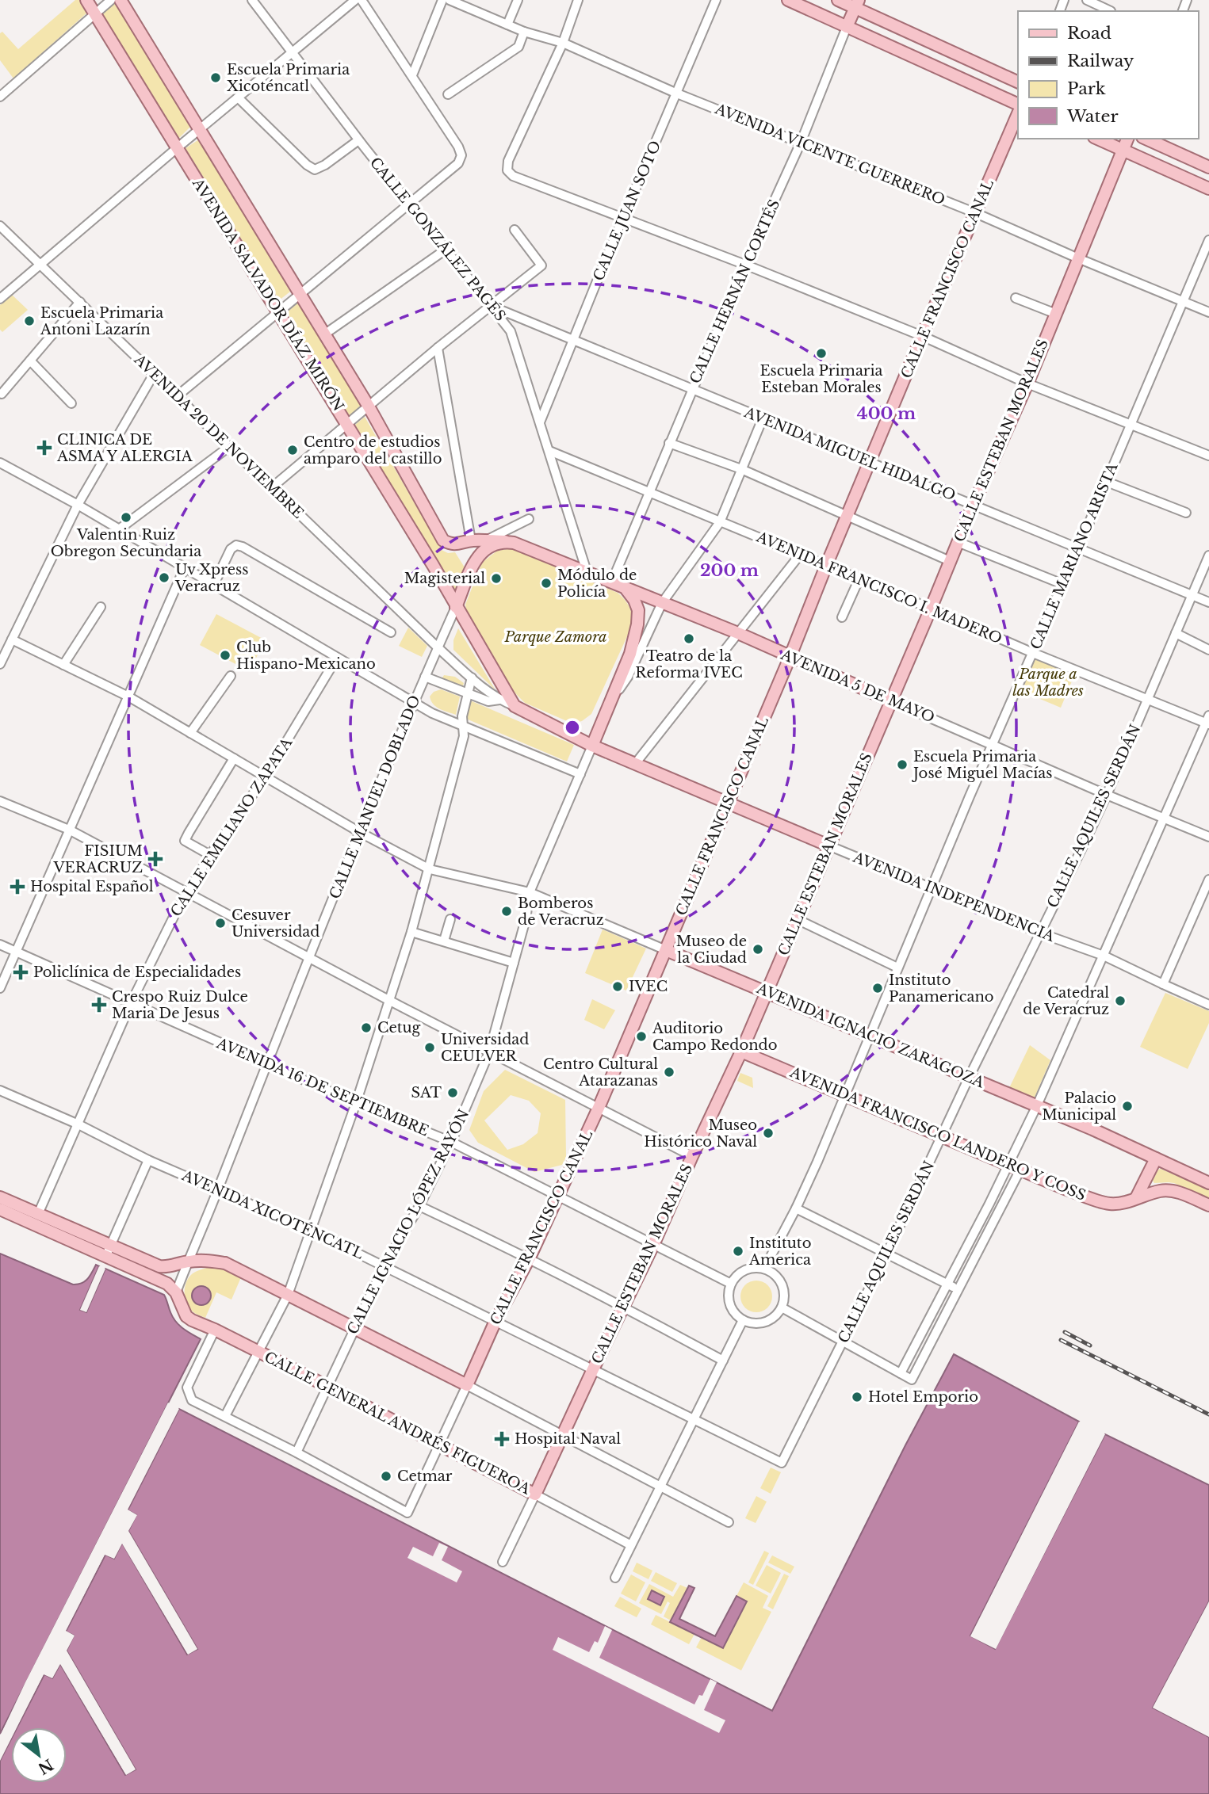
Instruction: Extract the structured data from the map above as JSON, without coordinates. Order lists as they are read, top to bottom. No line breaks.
{"streets":{"main road":["CALLE FRANCISCO CANAL","CALLE HERNÁN CORTÉS","AVENIDA SALVADOR DÍAZ MIRÓN","CALLE ESTEBAN MORALES","AVENIDA 5 DE MAYO","CALLE MANUEL DOBLADO","AVENIDA INDEPENDENCIA","AVENIDA IGNACIO ZARAGOZA","AVENIDA FRANCISCO LANDERO Y COSS","CALLE IGNACIO LÓPEZ RAYÓN","CALLE GENERAL ANDRÉS FIGUEROA"],"street":["AVENIDA VICENTE GUERRERO","CALLE JUAN SOTO","CALLE GONZÁLEZ PAGÉS","AVENIDA 20 DE NOVIEMBRE","AVENIDA MIGUEL HIDALGO","CALLE MARIANO ARISTA","AVENIDA FRANCISCO I. MADERO","CALLE AQUILES SERDÁN","CALLE EMILIANO ZAPATA","AVENIDA 16 DE SEPTIEMBRE","AVENIDA XICOTÉNCATL"]},"crossings":[["AVENIDA VICENTE GUERRERO","CALLE JUAN SOTO"],["AVENIDA VICENTE GUERRERO","CALLE FRANCISCO CANAL"],["AVENIDA VICENTE GUERRERO","CALLE HERNÁN CORTÉS"],["AVENIDA VICENTE GUERRERO","CALLE ESTEBAN MORALES"],["AVENIDA VICENTE GUERRERO","CALLE MARIANO ARISTA"],["CALLE JUAN SOTO","CALLE GONZÁLEZ PAGÉS"],["CALLE JUAN SOTO","AVENIDA MIGUEL HIDALGO"],["CALLE GONZÁLEZ PAGÉS","AVENIDA MIGUEL HIDALGO"],["CALLE GONZÁLEZ PAGÉS","AVENIDA FRANCISCO I. MADERO"],["CALLE GONZÁLEZ PAGÉS","AVENIDA 5 DE MAYO"],["CALLE FRANCISCO CANAL","AVENIDA MIGUEL HIDALGO"],["CALLE FRANCISCO CANAL","AVENIDA FRANCISCO I. MADERO"],["CALLE FRANCISCO CANAL","AVENIDA 5 DE MAYO"],["CALLE FRANCISCO CANAL","AVENIDA INDEPENDENCIA"],["CALLE FRANCISCO CANAL","AVENIDA IGNACIO ZARAGOZA"],["CALLE FRANCISCO CANAL","AVENIDA 16 DE SEPTIEMBRE"],["CALLE FRANCISCO CANAL","AVENIDA XICOTÉNCATL"],["CALLE FRANCISCO CANAL","CALLE IGNACIO LÓPEZ RAYÓN"],["CALLE FRANCISCO CANAL","CALLE GENERAL ANDRÉS FIGUEROA"],["CALLE HERNÁN CORTÉS","AVENIDA MIGUEL HIDALGO"],["CALLE HERNÁN CORTÉS","AVENIDA FRANCISCO I. MADERO"],["CALLE HERNÁN CORTÉS","AVENIDA 5 DE MAYO"],["AVENIDA SALVADOR DÍAZ MIRÓN","AVENIDA 5 DE MAYO"],["AVENIDA SALVADOR DÍAZ MIRÓN","CALLE MANUEL DOBLADO"],["AVENIDA SALVADOR DÍAZ MIRÓN","AVENIDA INDEPENDENCIA"],["AVENIDA 20 DE NOVIEMBRE","CALLE MANUEL DOBLADO"],["AVENIDA 20 DE NOVIEMBRE","AVENIDA INDEPENDENCIA"],["CALLE ESTEBAN MORALES","AVENIDA MIGUEL HIDALGO"],["CALLE ESTEBAN MORALES","AVENIDA FRANCISCO I. MADERO"],["CALLE ESTEBAN MORALES","AVENIDA 5 DE MAYO"],["CALLE ESTEBAN MORALES","AVENIDA INDEPENDENCIA"],["CALLE ESTEBAN MORALES","AVENIDA IGNACIO ZARAGOZA"],["CALLE ESTEBAN MORALES","AVENIDA 16 DE SEPTIEMBRE"],["CALLE ESTEBAN MORALES","AVENIDA FRANCISCO LANDERO Y COSS"],["CALLE ESTEBAN MORALES","AVENIDA XICOTÉNCATL"],["CALLE ESTEBAN MORALES","CALLE GENERAL ANDRÉS FIGUEROA"],["AVENIDA MIGUEL HIDALGO","CALLE MARIANO ARISTA"],["AVENIDA MIGUEL HIDALGO","CALLE AQUILES SERDÁN"],["AVENIDA MIGUEL HIDALGO","CALLE IGNACIO LÓPEZ RAYÓN"],["CALLE MARIANO ARISTA","AVENIDA FRANCISCO I. MADERO"],["CALLE MARIANO ARISTA","AVENIDA 5 DE MAYO"],["CALLE MARIANO ARISTA","AVENIDA INDEPENDENCIA"],["CALLE MARIANO ARISTA","AVENIDA IGNACIO ZARAGOZA"],["CALLE MARIANO ARISTA","AVENIDA 16 DE SEPTIEMBRE"],["CALLE MARIANO ARISTA","AVENIDA FRANCISCO LANDERO Y COSS"],["AVENIDA FRANCISCO I. MADERO","CALLE AQUILES SERDÁN"],["AVENIDA FRANCISCO I. MADERO","CALLE IGNACIO LÓPEZ RAYÓN"],["AVENIDA 5 DE MAYO","CALLE MANUEL DOBLADO"],["AVENIDA 5 DE MAYO","CALLE AQUILES SERDÁN"],["AVENIDA 5 DE MAYO","CALLE IGNACIO LÓPEZ RAYÓN"],["CALLE MANUEL DOBLADO","AVENIDA INDEPENDENCIA"],["CALLE MANUEL DOBLADO","AVENIDA IGNACIO ZARAGOZA"],["CALLE MANUEL DOBLADO","AVENIDA 16 DE SEPTIEMBRE"],["CALLE MANUEL DOBLADO","AVENIDA XICOTÉNCATL"],["CALLE MANUEL DOBLADO","CALLE GENERAL ANDRÉS FIGUEROA"],["CALLE AQUILES SERDÁN","AVENIDA INDEPENDENCIA"],["CALLE AQUILES SERDÁN","AVENIDA IGNACIO ZARAGOZA"],["CALLE AQUILES SERDÁN","AVENIDA FRANCISCO LANDERO Y COSS"],["CALLE AQUILES SERDÁN","AVENIDA XICOTÉNCATL"],["CALLE EMILIANO ZAPATA","AVENIDA IGNACIO ZARAGOZA"],["CALLE EMILIANO ZAPATA","AVENIDA 16 DE SEPTIEMBRE"],["CALLE EMILIANO ZAPATA","AVENIDA XICOTÉNCATL"],["AVENIDA INDEPENDENCIA","CALLE IGNACIO LÓPEZ RAYÓN"],["AVENIDA IGNACIO ZARAGOZA","CALLE IGNACIO LÓPEZ RAYÓN"],["AVENIDA 16 DE SEPTIEMBRE","CALLE IGNACIO LÓPEZ RAYÓN"],["AVENIDA XICOTÉNCATL","CALLE IGNACIO LÓPEZ RAYÓN"],["CALLE IGNACIO LÓPEZ RAYÓN","CALLE GENERAL ANDRÉS FIGUEROA"]],"parks":["Parque Zamora","Parque a las Madres"],"places":{"other":["Escuela Primaria Xicoténcatl","Escuela Primaria Antoni Lazarín","Escuela Primaria Esteban Morales","Centro de estudios amparo del castillo","Valentin Ruiz Obregon Secundaria","Uv Xpress Veracruz","Magisterial","Módulo de Policía","Teatro de la Reforma IVEC","Club Hispano-Mexicano","Escuela Primaria José Miguel Macías","Bomberos de Veracruz","Cesuver Universidad","Museo de la Ciudad","IVEC","Instituto Panamericano","Catedral de Veracruz","Cetug","Auditorio Campo Redondo","Universidad CEULVER","Centro Cultural Atarazanas","SAT","Palacio Municipal","Museo Histórico Naval","Instituto America","Hotel Emporio","Cetmar"],"health":["CLINICA DE ASMA Y ALERGIA","FISIUM VERACRUZ","Hospital Español","Policlínica de Especialidades","Crespo Ruiz Dulce Maria De Jesus","Hospital Naval"]},"legend":["Road","Railway","Park","Water"],"north":"bottom right","rings":["400 m","200 m"]}
